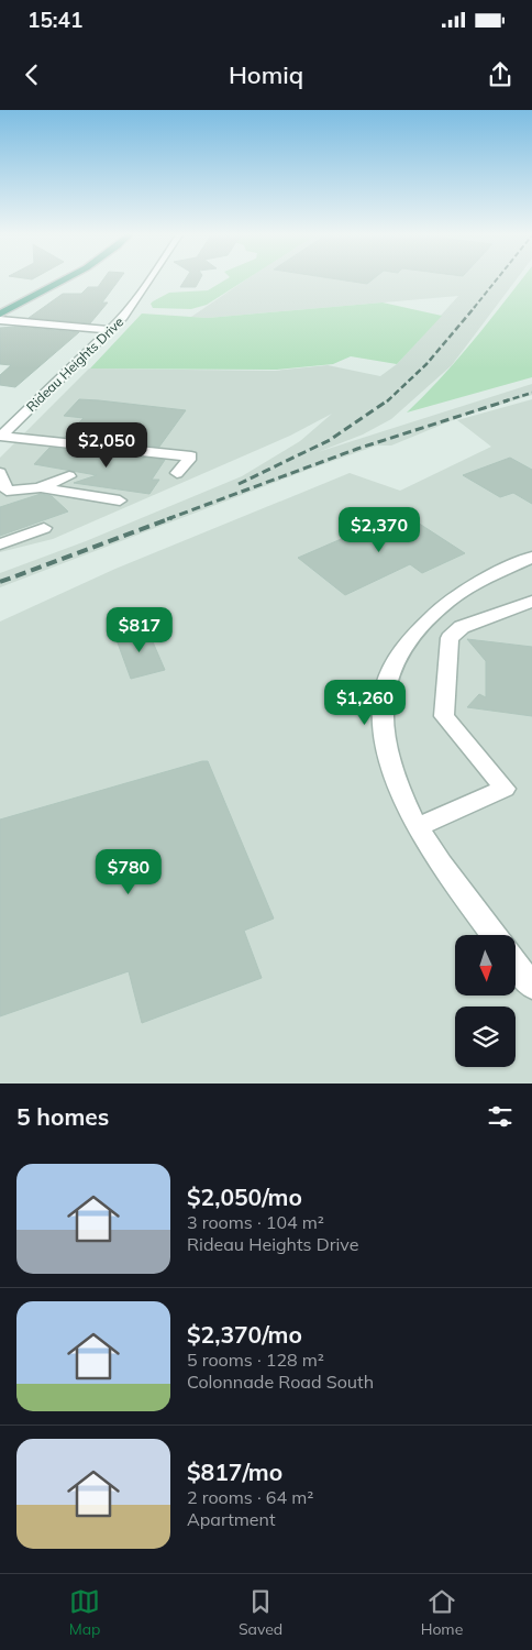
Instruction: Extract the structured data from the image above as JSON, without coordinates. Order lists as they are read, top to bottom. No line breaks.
{"streets":{"street":["Rideau Heights Drive"]},"north":"bottom","page":{"status":"15:41","header":"Homiq","price":["$2,050","$2,370","$817","$1,260","$780"],"heading":"5 homes","list":[{"name":"$2,050/mo","note":"3 rooms · 104 m² · Rideau Heights Drive"},{"name":"$2,370/mo","note":"5 rooms · 128 m² · Colonnade Road South"},{"name":"$817/mo","note":"2 rooms · 64 m² · Apartment"}],"tabs":["Map","Saved","Home"]}}
